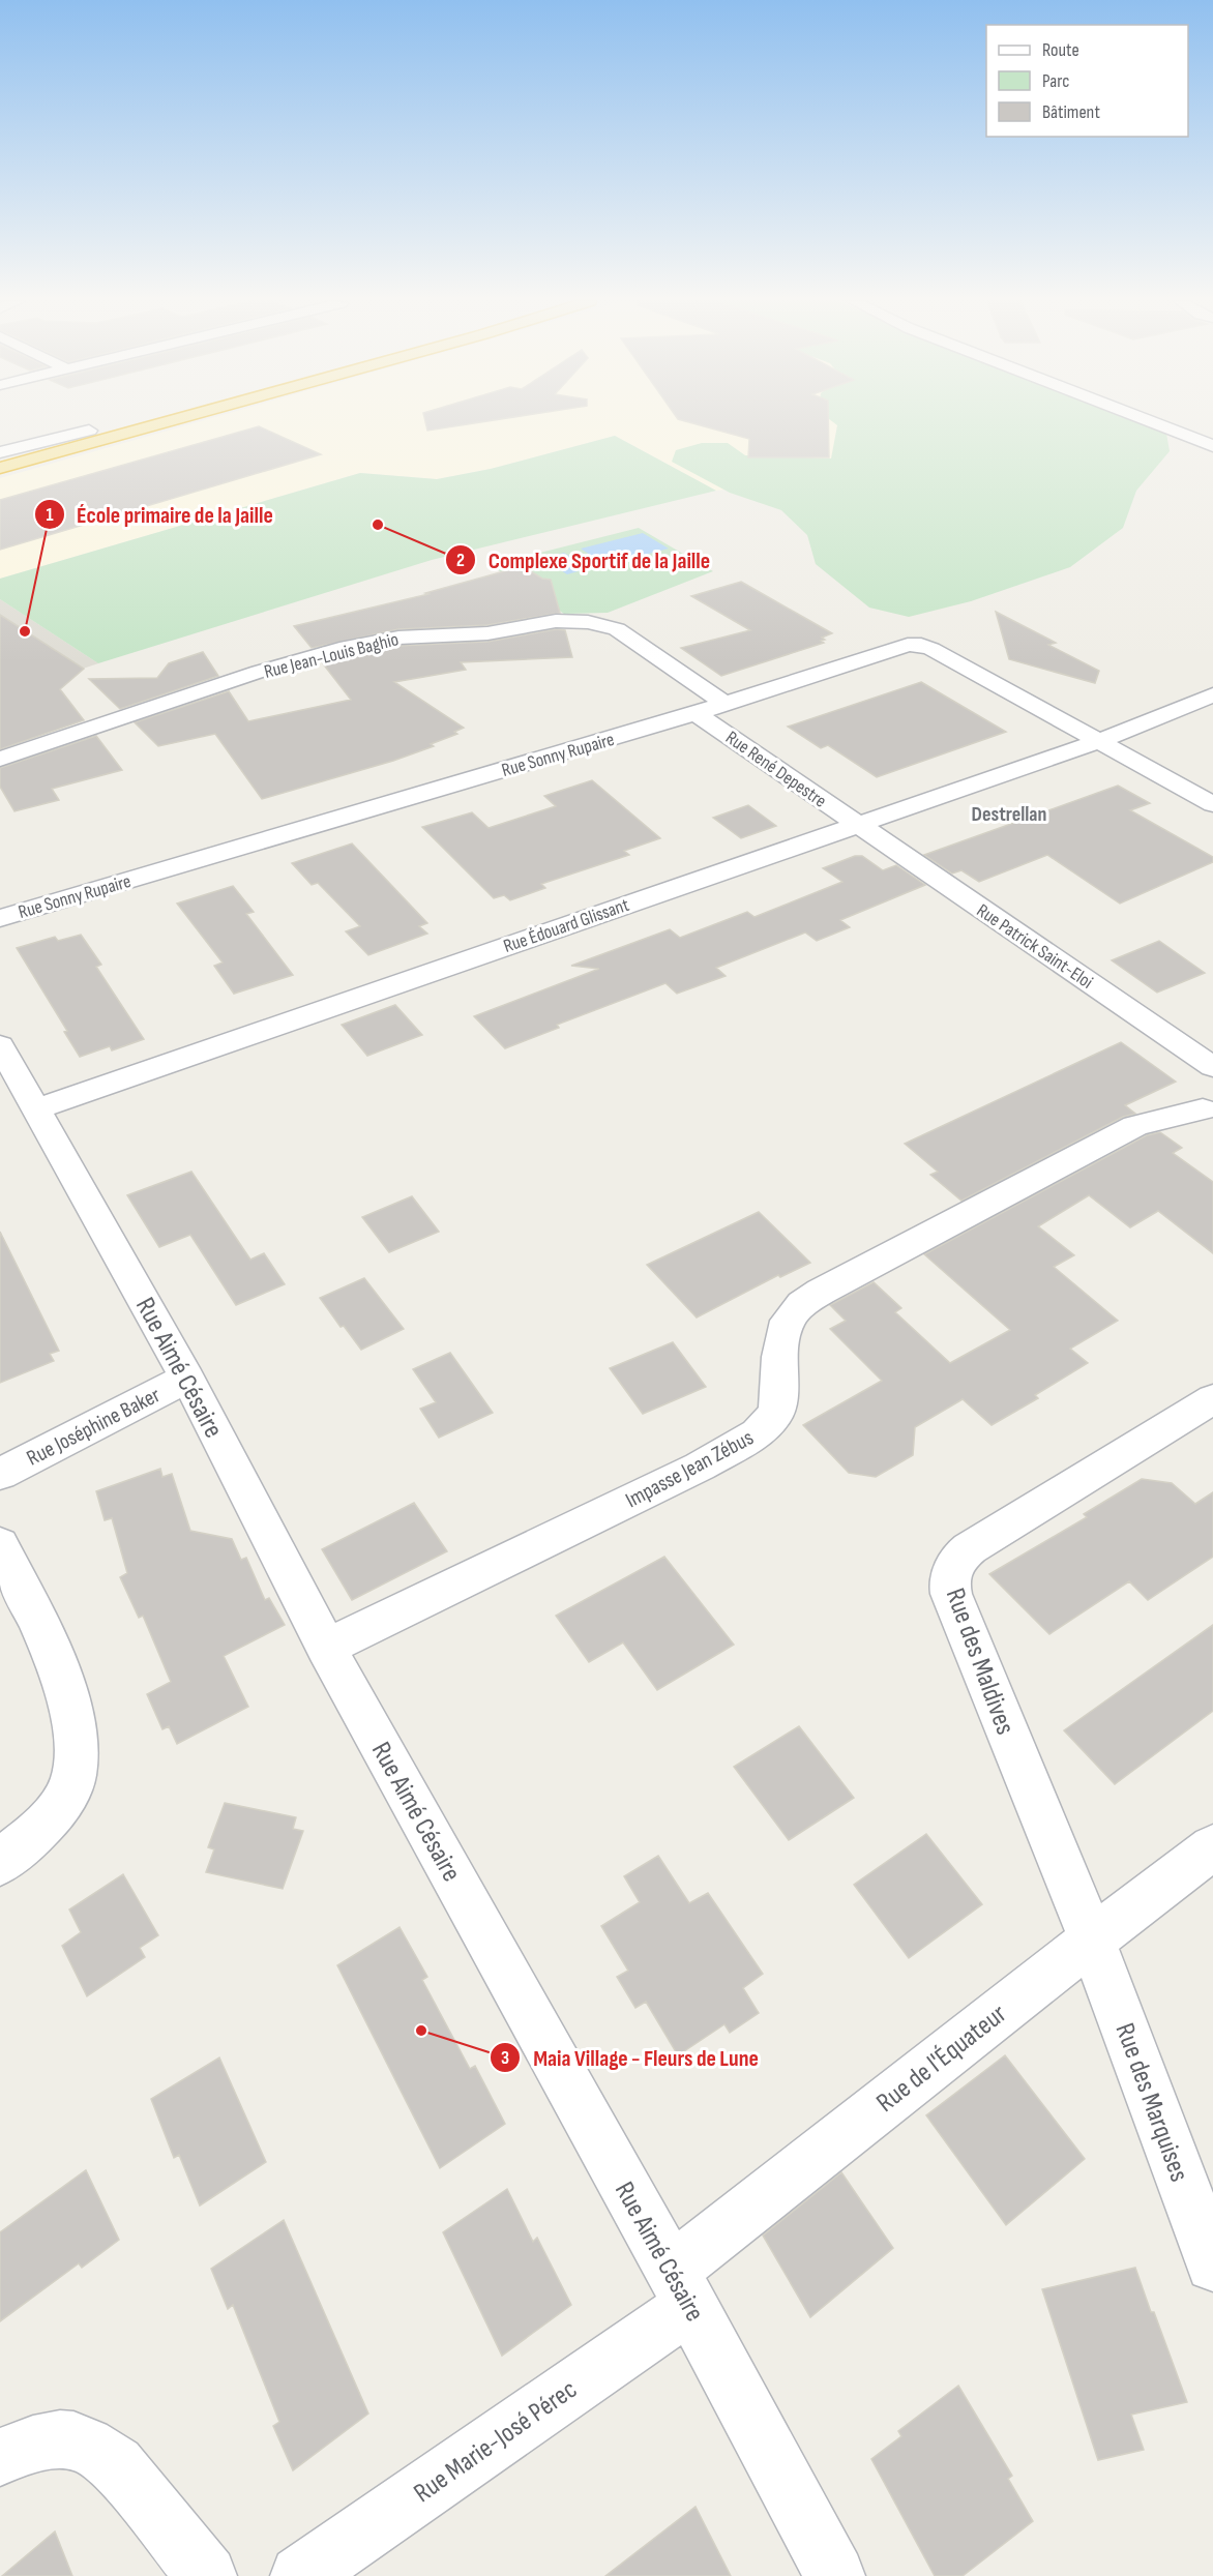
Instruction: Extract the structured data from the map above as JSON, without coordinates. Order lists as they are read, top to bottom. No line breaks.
{"streets":{"street":["Rue Jean-Louis Baghio","Rue Sonny Rupaire","Rue René Depestre","Rue Édouard Glissant","Rue Patrick Saint-Eloi","Rue Aimé Césaire","Rue Joséphine Baker","Impasse Jean Zébus","Rue des Maldives","Rue de l'Équateur","Rue des Marquises","Rue Marie-José Pérec"]},"crossings":[["Rue Jean-Louis Baghio","Rue Sonny Rupaire"],["Rue Sonny Rupaire","Rue René Depestre"],["Rue Sonny Rupaire","Rue Édouard Glissant"],["Rue René Depestre","Rue Édouard Glissant"],["Rue René Depestre","Rue Patrick Saint-Eloi"],["Rue Édouard Glissant","Rue Patrick Saint-Eloi"],["Rue Édouard Glissant","Rue Aimé Césaire"],["Rue Aimé Césaire","Rue Joséphine Baker"],["Rue Aimé Césaire","Impasse Jean Zébus"],["Rue Aimé Césaire","Rue de l'Équateur"],["Rue Aimé Césaire","Rue Marie-José Pérec"],["Rue des Maldives","Rue de l'Équateur"],["Rue des Maldives","Rue des Marquises"],["Rue de l'Équateur","Rue des Marquises"],["Rue de l'Équateur","Rue Marie-José Pérec"]],"districts":["Destrellan"],"places":["Complexe Sportif de la Jaille","École primaire de la Jaille","Maia Village - Fleurs de Lune"],"legend":["Route","Parc","Bâtiment"]}
